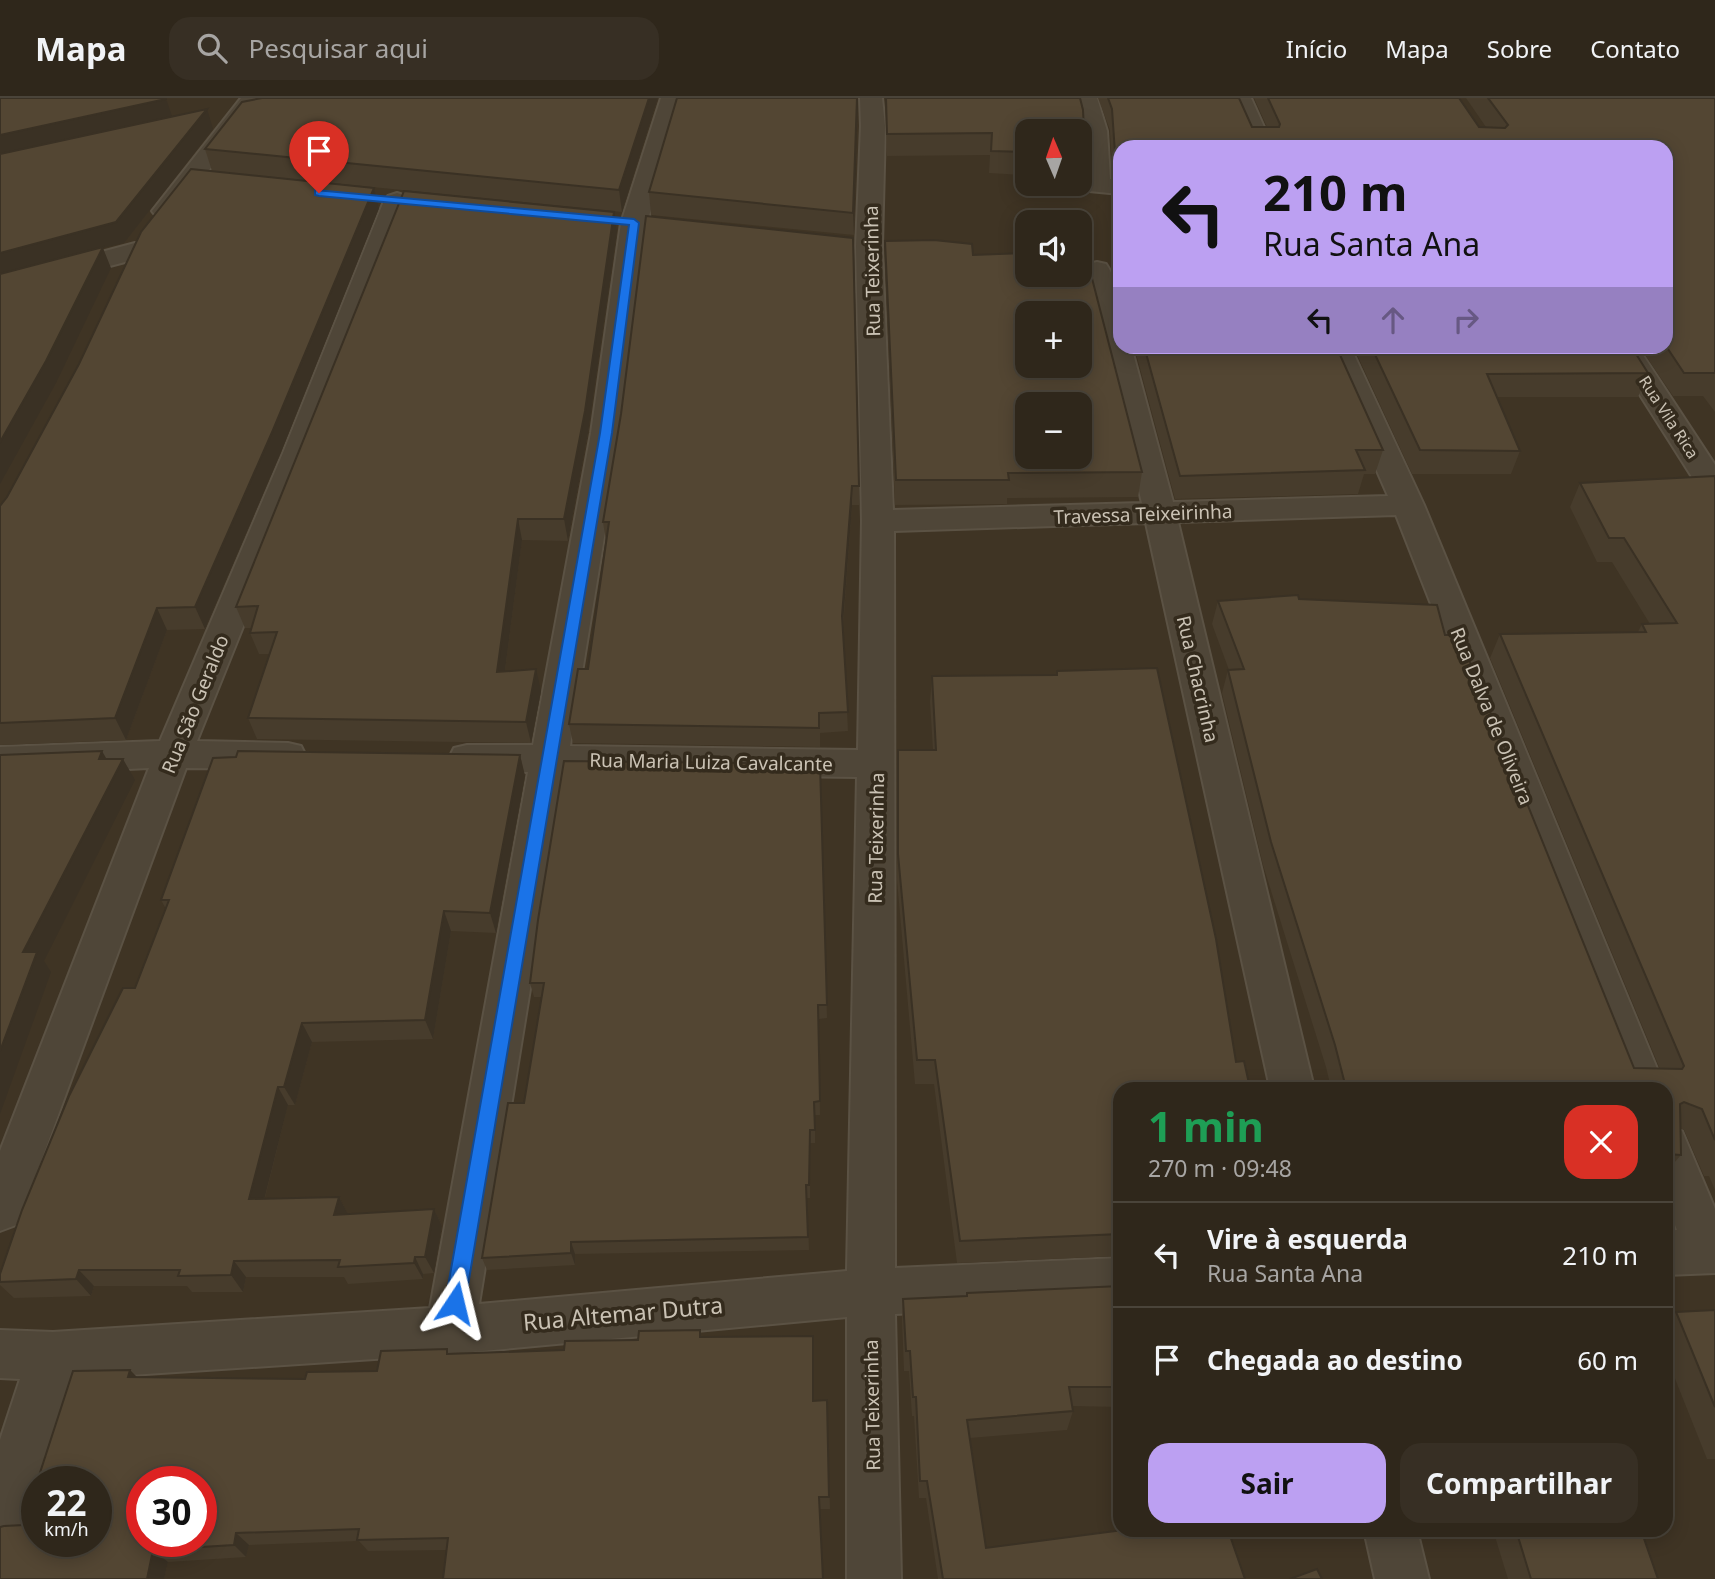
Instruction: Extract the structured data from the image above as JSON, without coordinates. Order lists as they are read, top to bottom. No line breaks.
{"streets":{"street":["Rua Teixerinha","Rua Vila Rica","Travessa Teixeirinha","Rua Chacrinha","Rua São Geraldo","Rua Dalva de Oliveira","Rua Maria Luiza Cavalcante","Rua Altemar Dutra"]},"crossings":[["Rua Teixerinha","Travessa Teixeirinha"],["Rua Teixerinha","Rua Maria Luiza Cavalcante"],["Rua Teixerinha","Rua Altemar Dutra"],["Travessa Teixeirinha","Rua Chacrinha"],["Travessa Teixeirinha","Rua Dalva de Oliveira"]],"north":"top","page":{"header":"Mapa","search":"Pesquisar aqui","nav":["Início","Mapa","Sobre","Contato"],"map_buttons":["+","−"],"turn":["210 m","Rua Santa Ana"],"heading":["1 min","270 m · 09:48"],"list":[{"name":"Vire à esquerda","note":"Rua Santa Ana","value":"210 m"},{"name":"Chegada ao destino","value":"60 m"}],"buttons":["Sair","Compartilhar"],"speed":"22 km/h","limit":"30"}}
